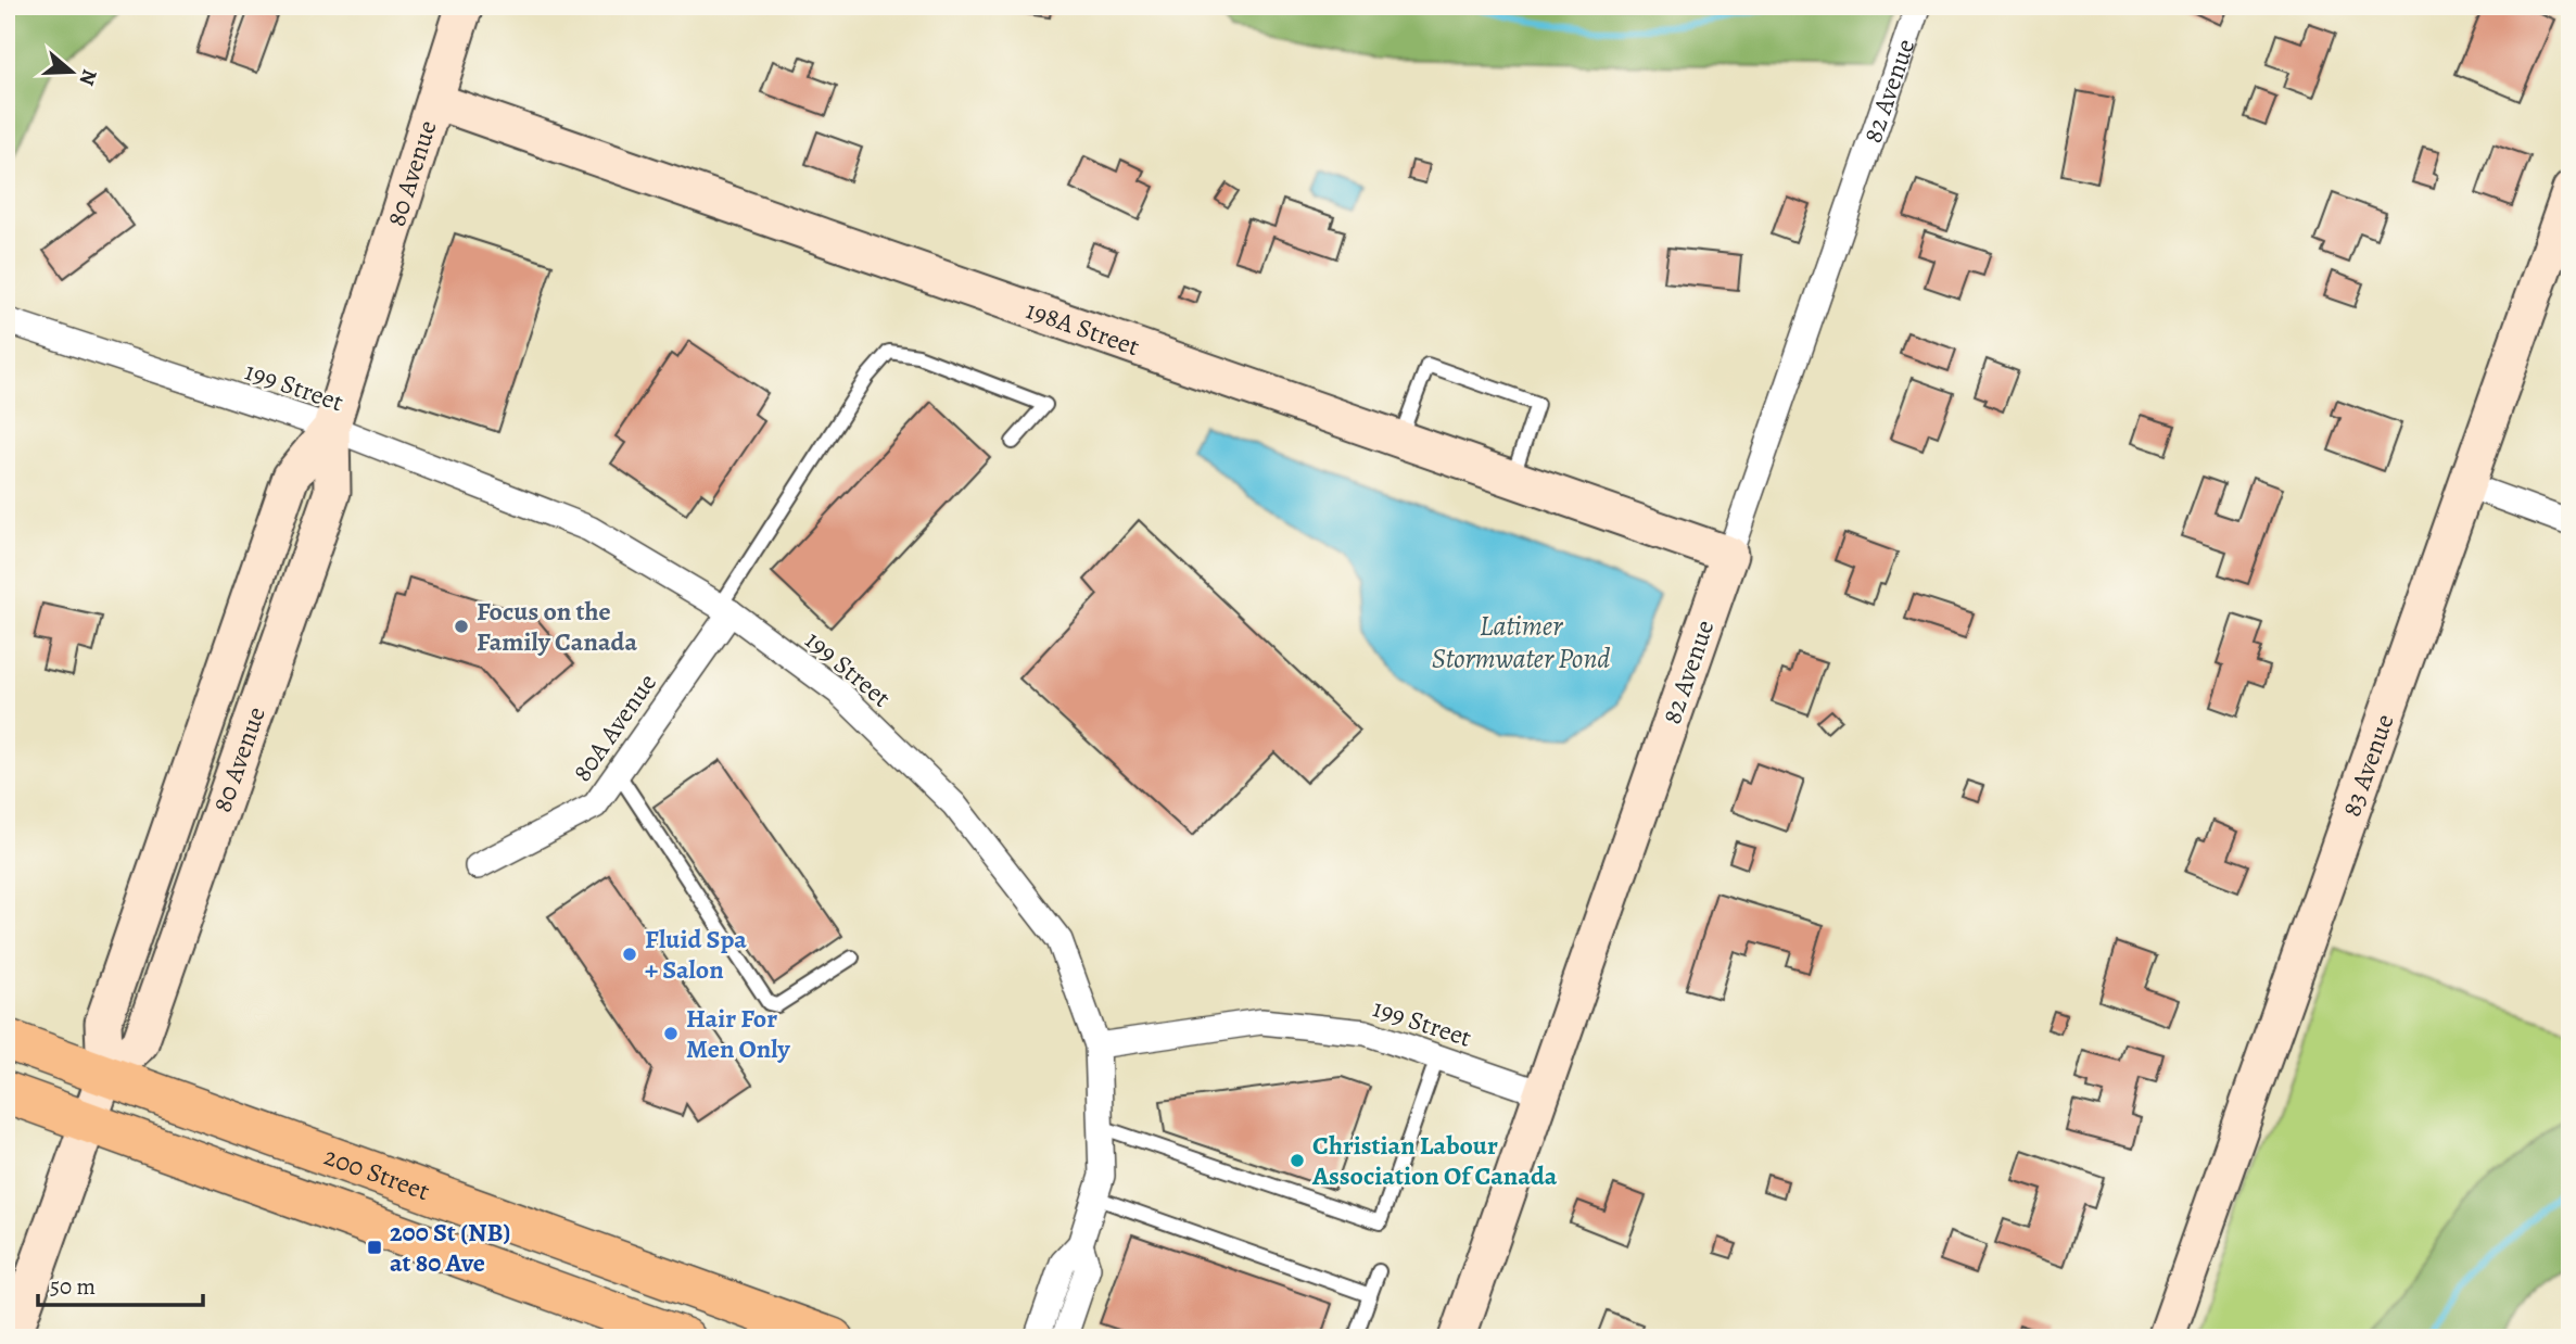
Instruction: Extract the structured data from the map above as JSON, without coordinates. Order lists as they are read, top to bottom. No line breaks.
{"streets":{"main road":["200 Street"],"street":["82 Avenue","80 Avenue","198A Street","199 Street","80A Avenue","83 Avenue"]},"crossings":[["82 Avenue","198A Street"],["82 Avenue","199 Street"],["80 Avenue","198A Street"],["80 Avenue","199 Street"],["80 Avenue","200 Street"],["199 Street","80A Avenue"]],"water":["Latimer Stormwater Pond"],"places":{"other":["Focus on the Family Canada","Fluid Spa + Salon","Hair For Men Only","Christian Labour Association Of Canada"],"transit":["200 St (NB) at 80 Ave"]},"scale_bar":"50 m","north":"right"}
